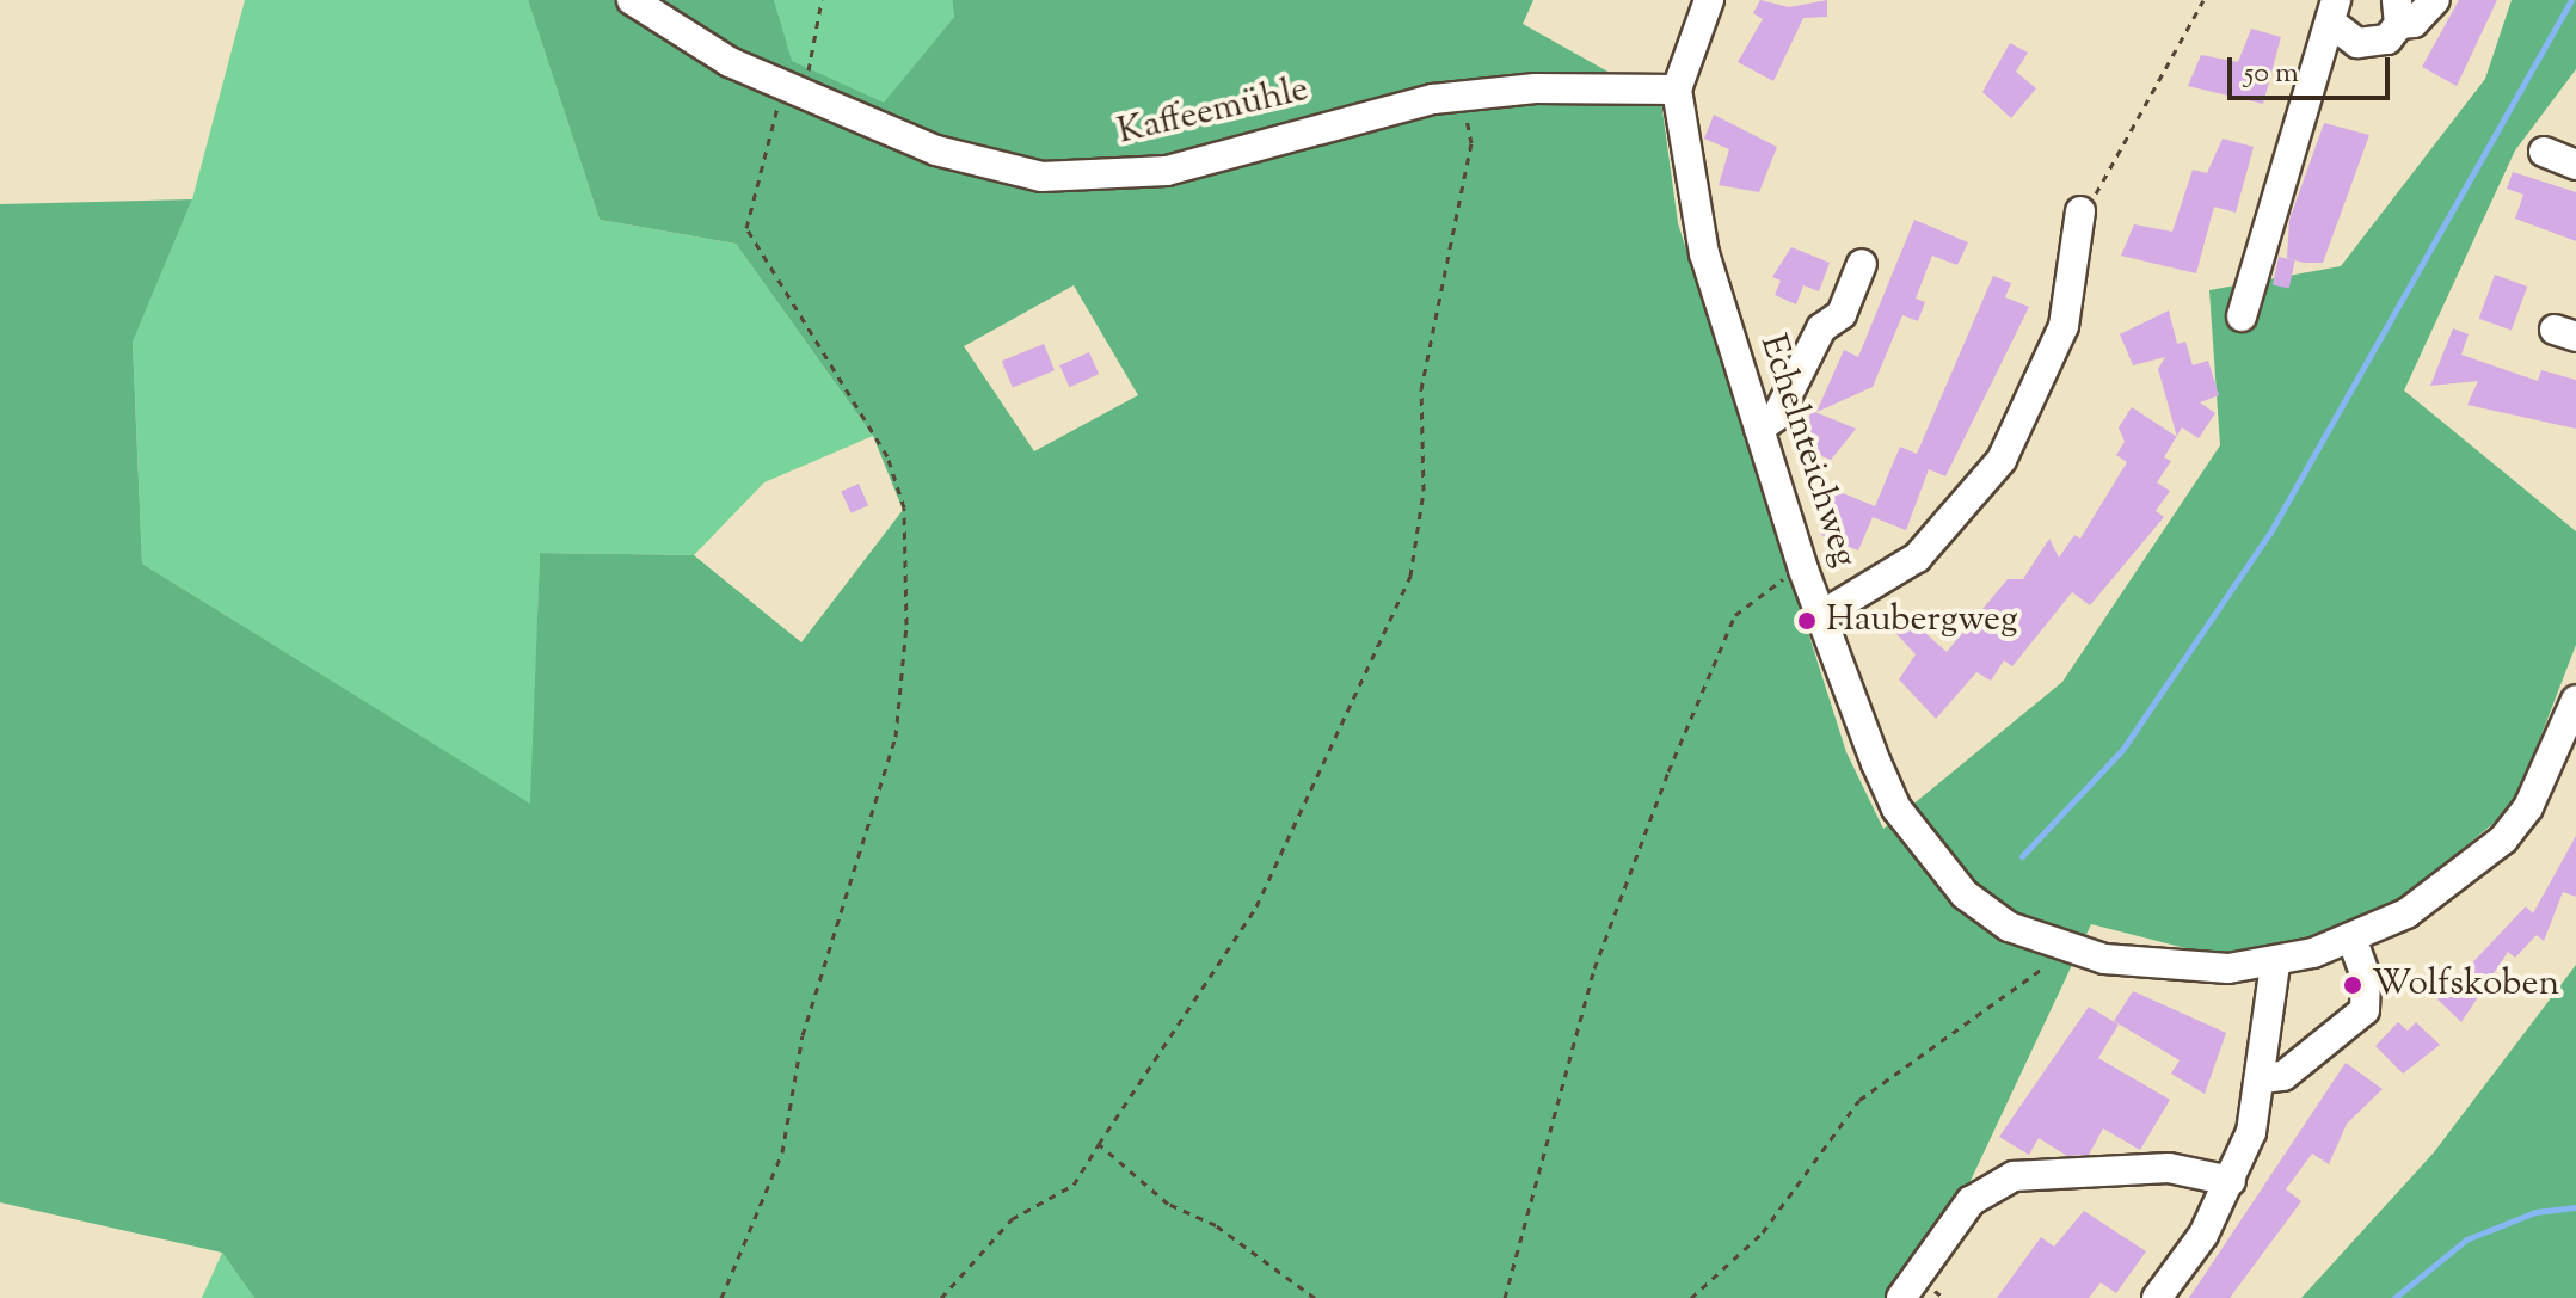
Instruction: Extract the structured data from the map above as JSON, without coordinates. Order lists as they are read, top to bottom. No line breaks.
{"streets":{"street":["Kaffeemühle","Echelnteichweg"]},"crossings":[["Kaffeemühle","Echelnteichweg"]],"places":["Haubergweg","Wolfskoben"],"scale_bar":"50 m"}
